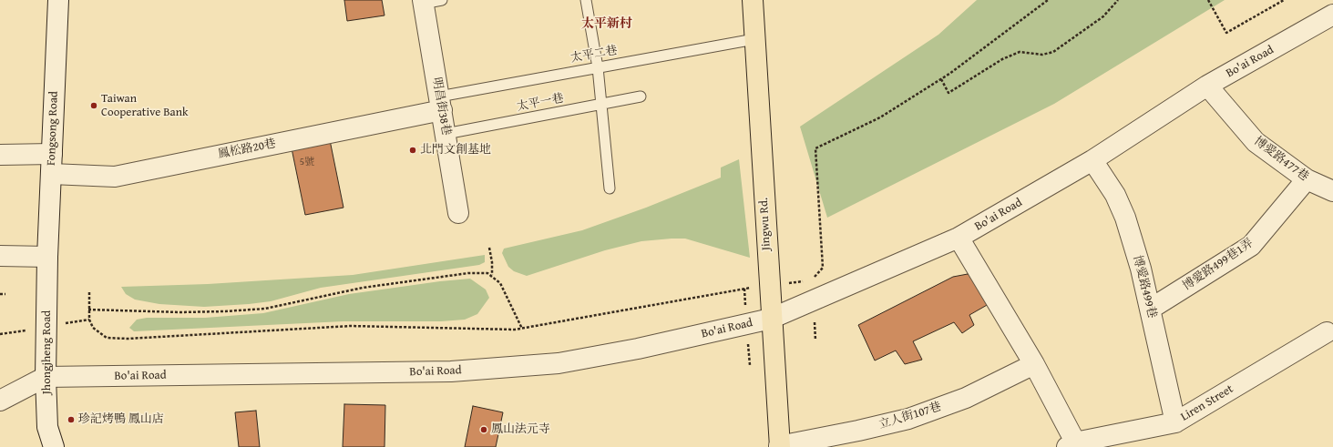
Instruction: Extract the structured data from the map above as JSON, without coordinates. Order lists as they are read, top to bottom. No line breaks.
{"streets":{"main road":["Jingwu Rd."],"street":["Bo'ai Road","明昌街38巷","Fongsong Road","鳳松路20巷","博愛路477巷","博愛路499巷1弄","博愛路499巷","Jhongjheng Road","Liren Street","立人街107巷"],"lane":["太平二巷","太平一巷"]},"crossings":[["太平二巷","明昌街38巷"],["太平二巷","鳳松路20巷"],["太平二巷","Jingwu Rd."],["Bo'ai Road","博愛路477巷"],["Bo'ai Road","Jingwu Rd."],["Bo'ai Road","博愛路499巷"],["Bo'ai Road","Jhongjheng Road"],["Bo'ai Road","Liren Street"],["太平一巷","明昌街38巷"],["明昌街38巷","鳳松路20巷"],["Fongsong Road","鳳松路20巷"],["Fongsong Road","Jhongjheng Road"],["博愛路477巷","博愛路499巷1弄"],["Jingwu Rd.","立人街107巷"],["博愛路499巷1弄","博愛路499巷"],["博愛路499巷","Liren Street"],["Liren Street","立人街107巷"]],"districts":["太平新村"],"places":["Taiwan Cooperative Bank","北門文創基地","珍記烤鴨 鳳山店","鳳山法元寺"],"house_numbers":["5號"]}
